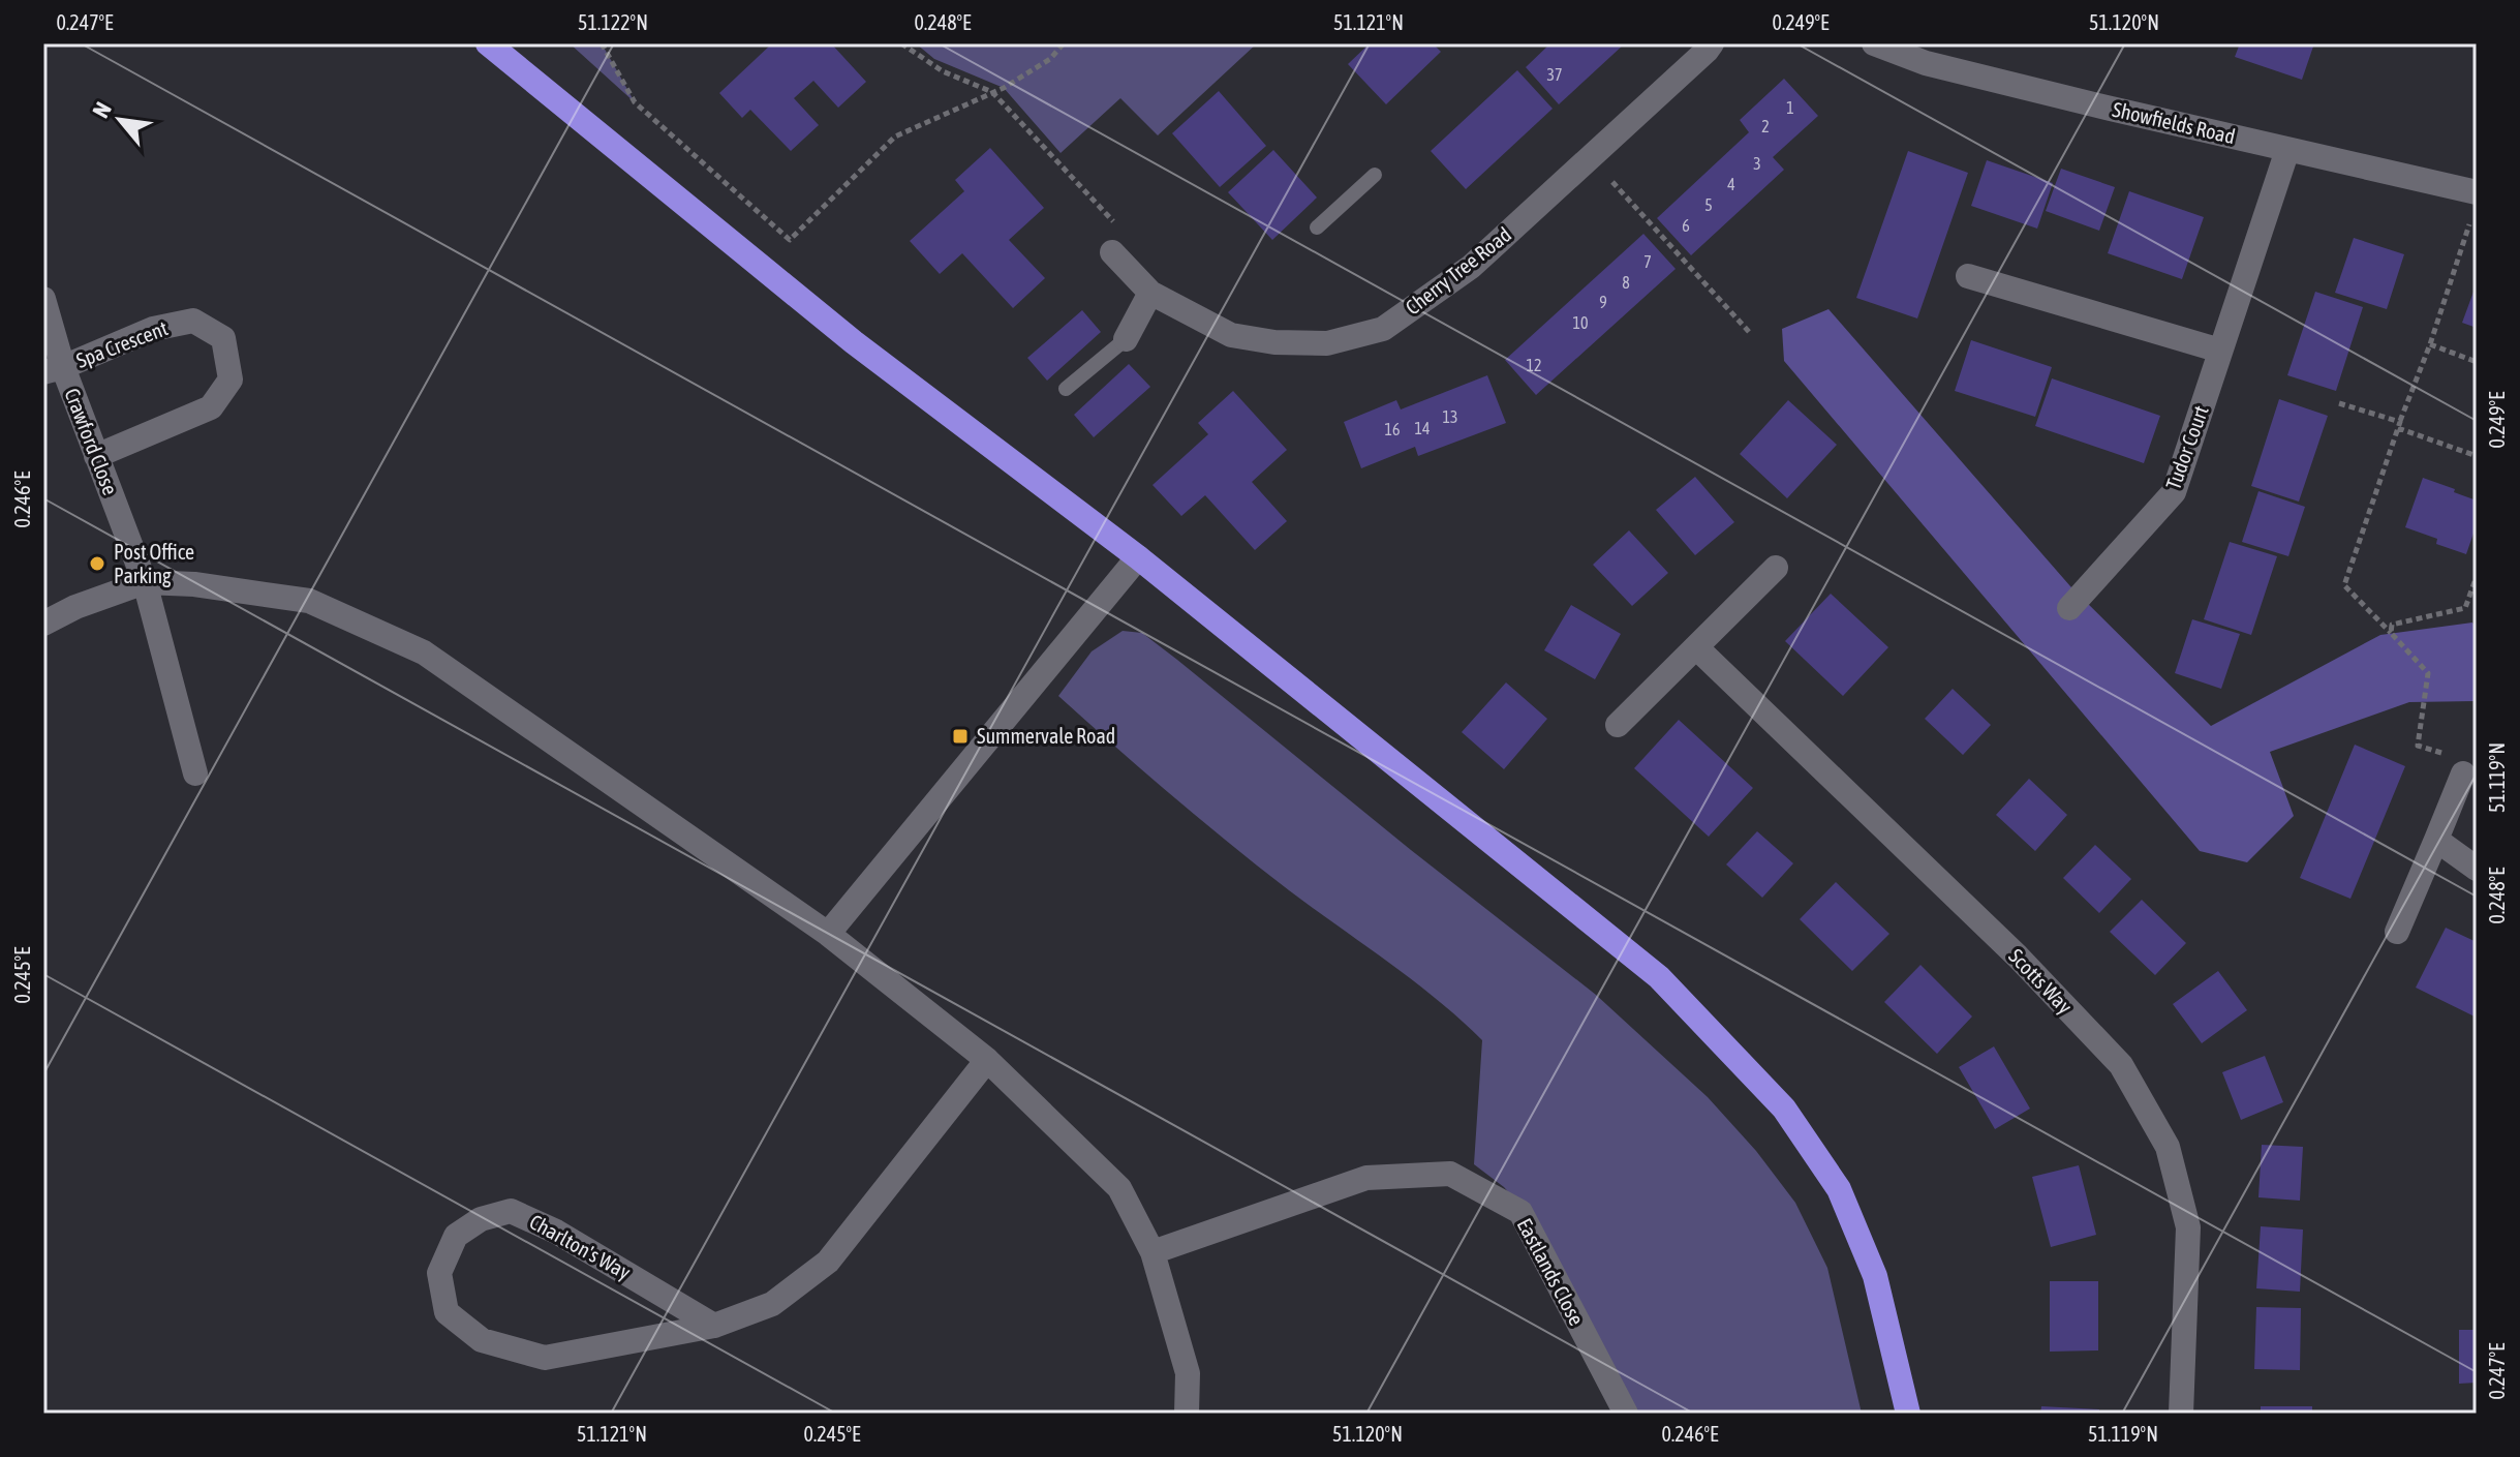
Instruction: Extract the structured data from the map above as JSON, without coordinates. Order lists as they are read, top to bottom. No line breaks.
{"streets":{"street":["Showfields Road","Cherry Tree Road","Spa Crescent","Crawford Close","Tudor Court","Scotts Way","Charlton's Way","Eastlands Close"]},"crossings":[["Showfields Road","Tudor Court"],["Spa Crescent","Crawford Close"]],"places":{"other":["Post Office Parking"],"transit":["Summervale Road"]},"house_numbers":["37","1","2","3","4","5","6","7","8","9","10","12","13","14","16"],"north":"top left","coordinates":["0.247°E","51.122°N","0.248°E","51.121°N","0.249°E","51.120°N","0.246°E","51.119°N","0.245°E"]}
